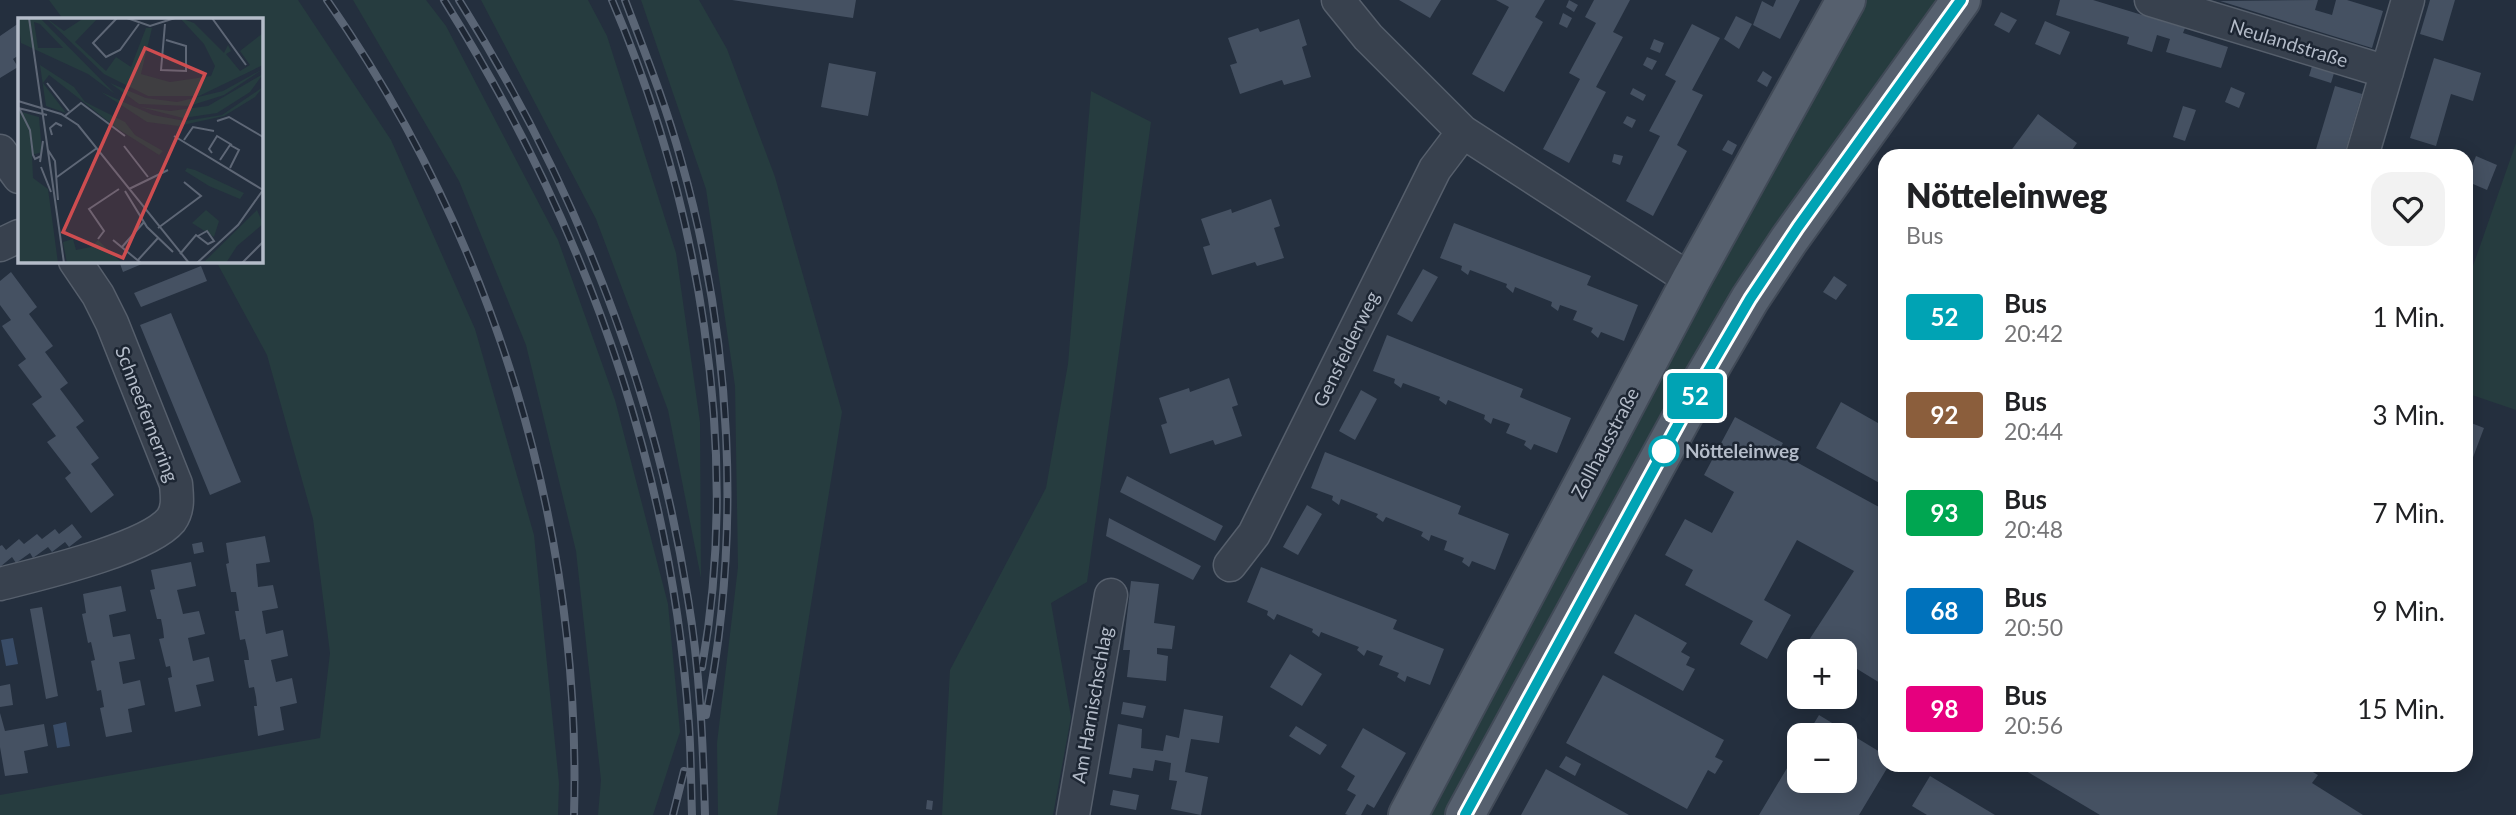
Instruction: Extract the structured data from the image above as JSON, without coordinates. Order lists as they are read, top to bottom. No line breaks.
{"streets":{"main road":["Zollhausstraße"],"street":["Neulandstraße","Gensfelderweg","Schneefernerring","Am Harnischschlag"]},"places":["Nötteleinweg"],"lines":["bus line 52"],"page":{"on_map":"52","heading":["Nötteleinweg","Bus"],"list":[{"mark":"52","name":"Bus","note":"20:42","value":"1 Min."},{"mark":"92","name":"Bus","note":"20:44","value":"3 Min."},{"mark":"93","name":"Bus","note":"20:48","value":"7 Min."},{"mark":"68","name":"Bus","note":"20:50","value":"9 Min."},{"mark":"98","name":"Bus","note":"20:56","value":"15 Min."}],"map_buttons":["+","−"]}}
